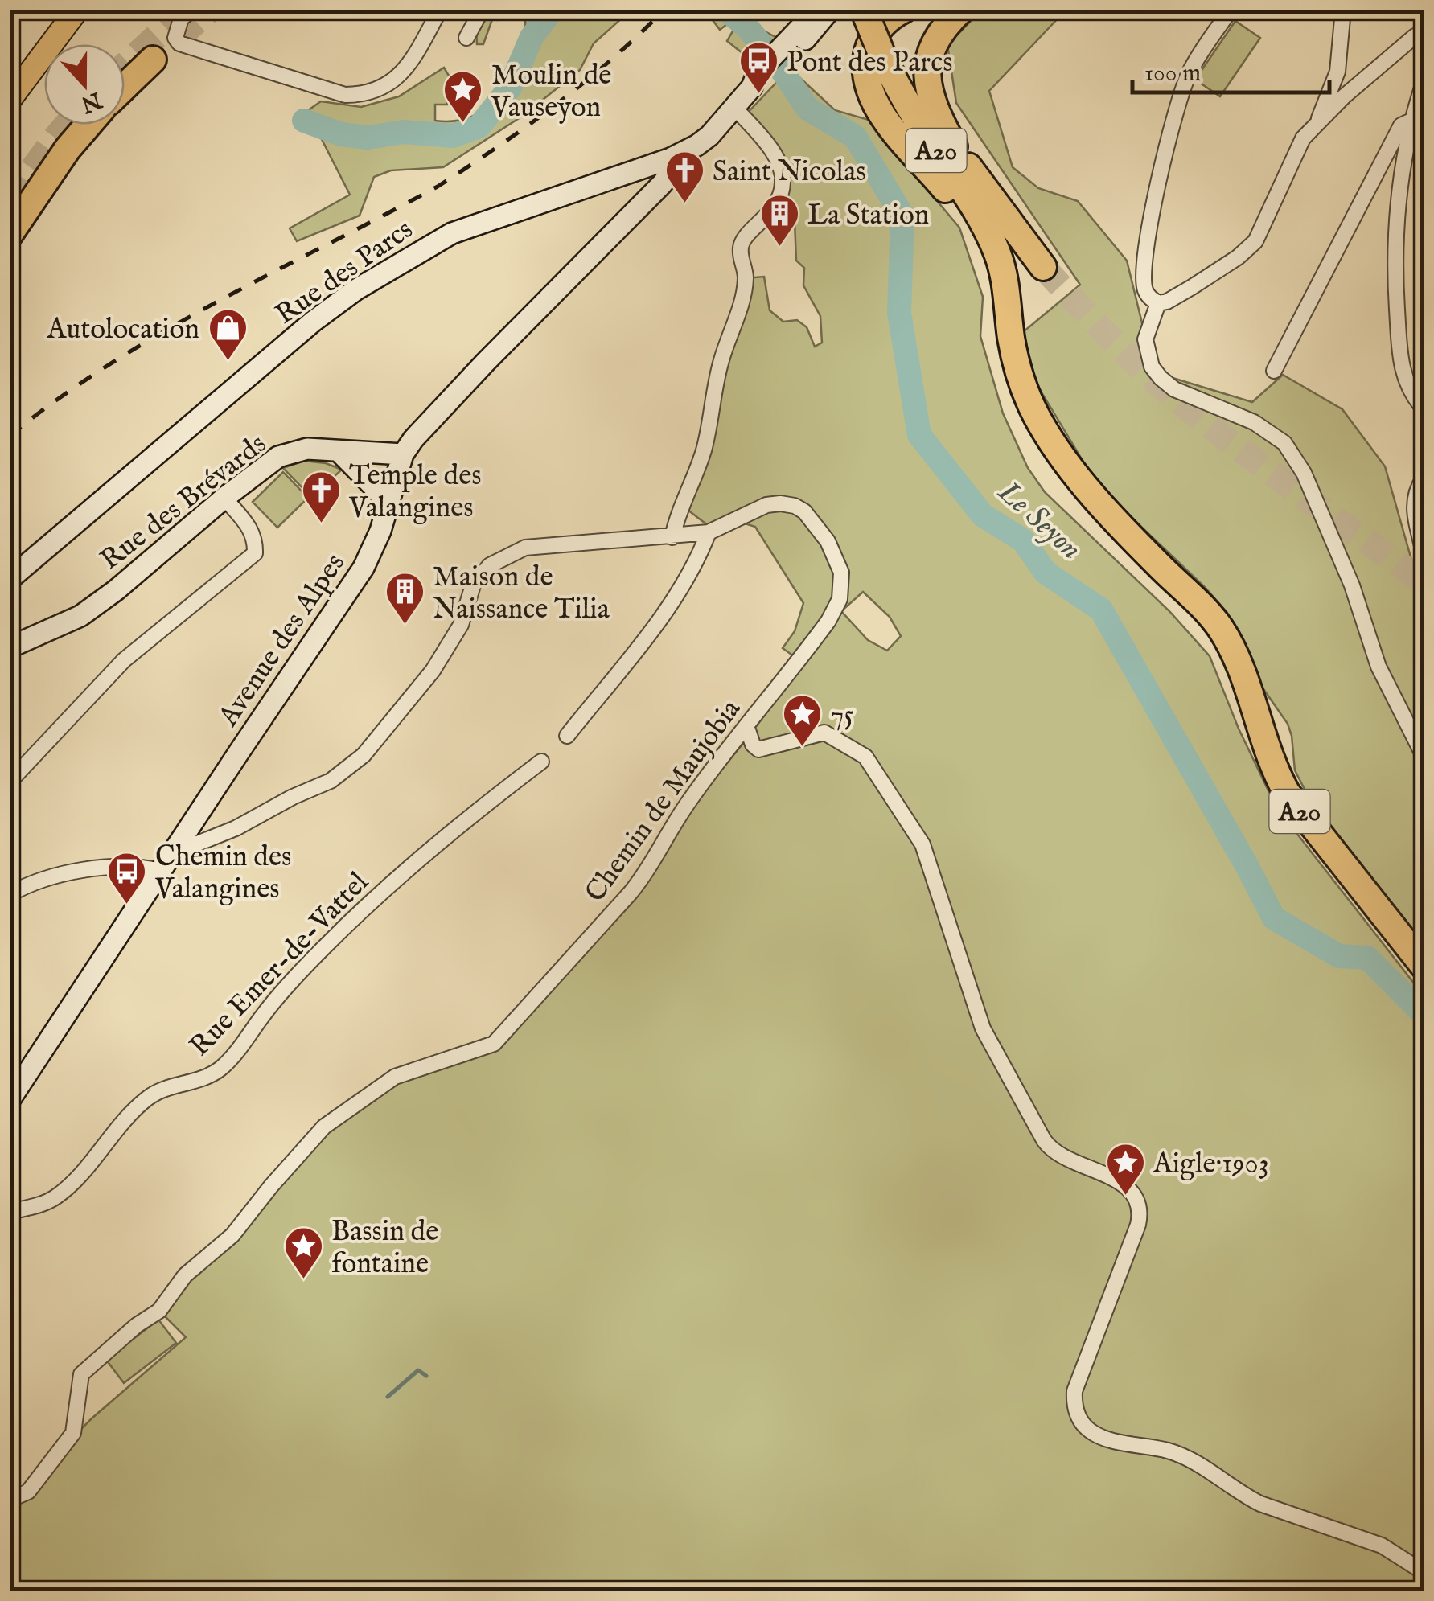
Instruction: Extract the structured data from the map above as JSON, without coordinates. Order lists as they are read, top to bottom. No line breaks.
{"streets":{"highway":["A20"],"main road":["Rue des Parcs","Rue des Brévards","Avenue des Alpes"],"street":["Chemin de Maujobia","Rue Emer-de-Vattel"]},"crossings":[["Rue des Parcs","Avenue des Alpes"],["Rue des Brévards","Avenue des Alpes"]],"water":["Le Seyon"],"places":{"bus stop":["Pont des Parcs","Chemin des Valangines"],"place":["Moulin de Vauseyon","75","Aigle·1903","Bassin de fontaine"],"church":["Saint Nicolas","Temple des Valangines"],"building":["La Station","Maison de Naissance Tilia"],"shop":["Autolocation"]},"scale_bar":"100 m","north":"bottom"}
